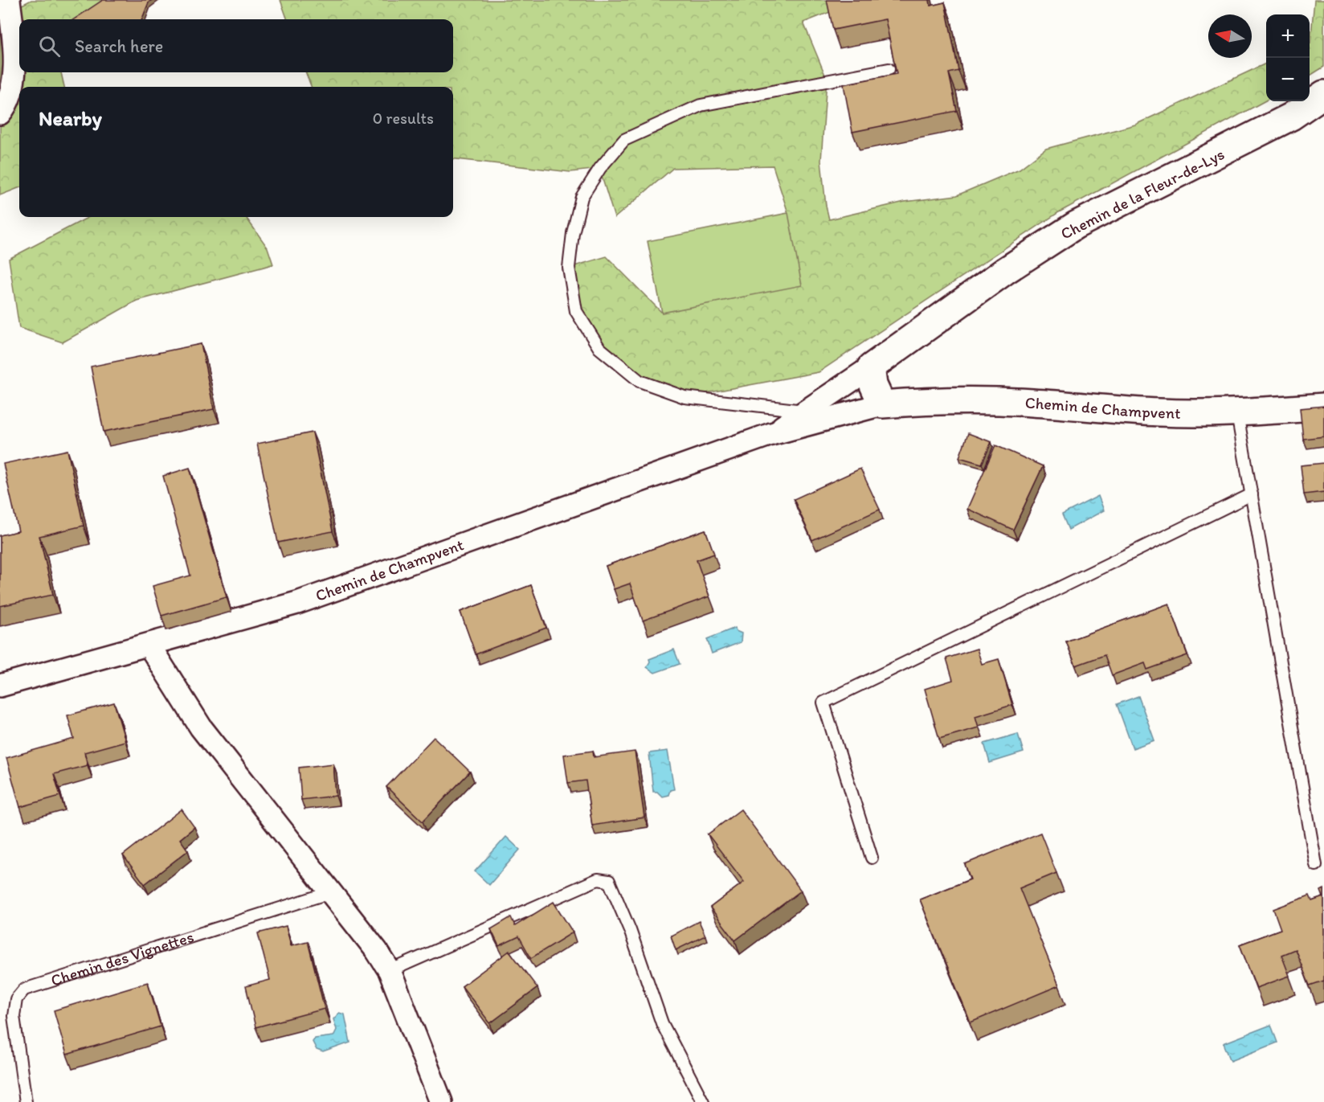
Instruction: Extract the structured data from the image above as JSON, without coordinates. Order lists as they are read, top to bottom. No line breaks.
{"streets":{"street":["Chemin de la Fleur-de-Lys","Chemin de Champvent"],"lane":["Chemin des Vignettes"]},"crossings":[["Chemin de la Fleur-de-Lys","Chemin de Champvent"]],"north":"left","page":{"map_buttons":["+","−"],"search":"Search here","heading":["Nearby","0 results"]}}
